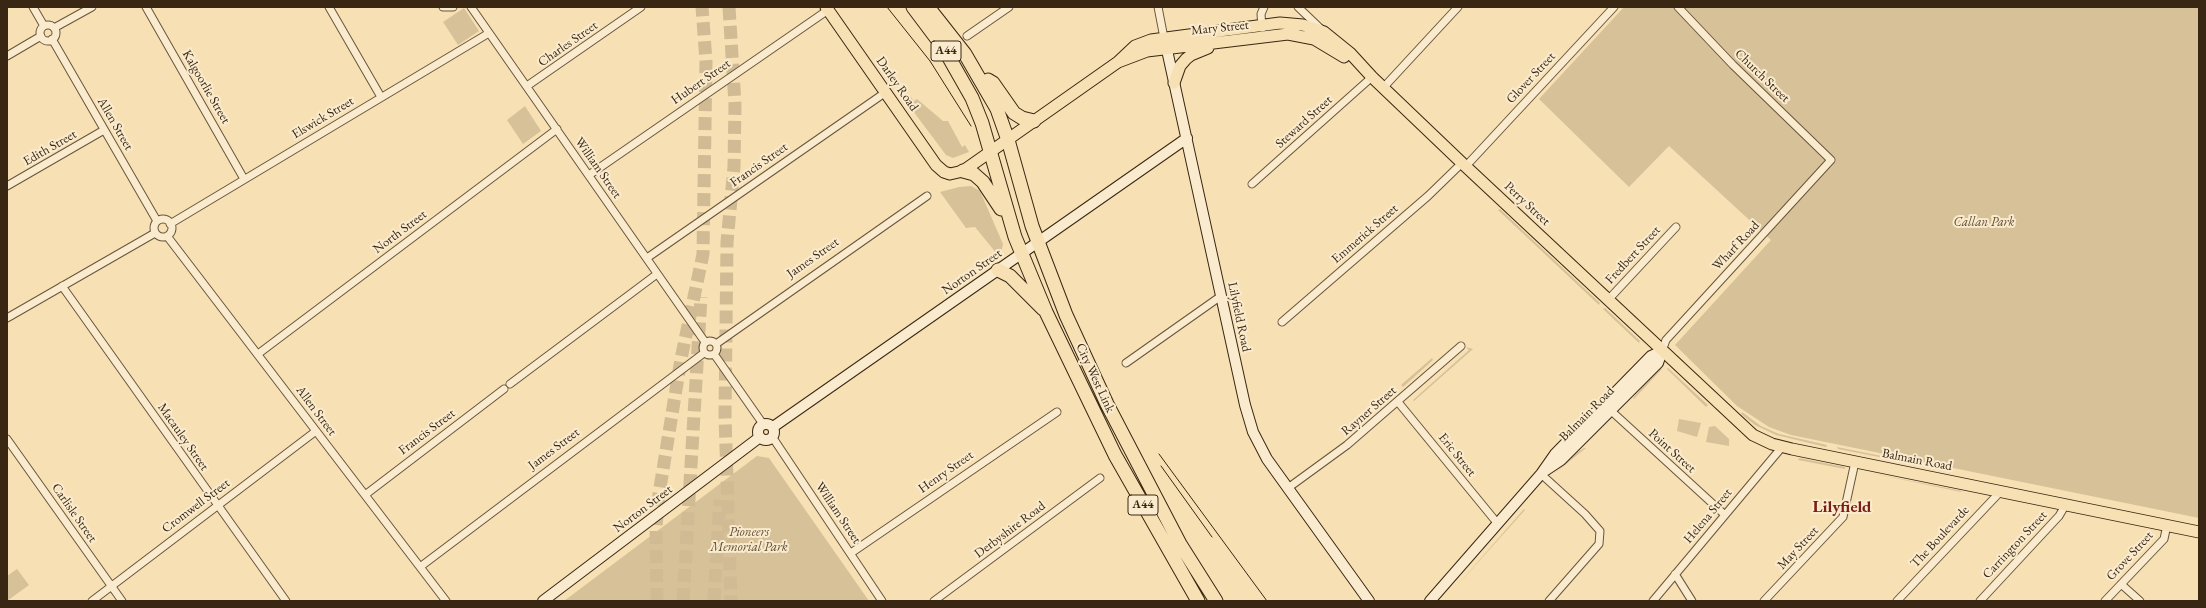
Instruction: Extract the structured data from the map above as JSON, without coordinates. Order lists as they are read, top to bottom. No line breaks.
{"streets":{"highway":["A44","City West Link"],"main road":["Mary Street","Darley Road","Perry Street","Balmain Road"],"street":["Charles Street","Church Street","Glover Street","Hubert Street","Kalgoorlie Street","Elswick Street","Steward Street","Allen Street","Edith Street","Francis Street","William Street","North Street","Emmerick Street","Wharf Road","Fredbert Street","James Street","Norton Street","Lilyfield Road","Rayner Street","Macauley Street","Point Street","Eric Street","Henry Street","Cromwell Street","Carlisle Street","Helena Street","Derbyshire Road","The Boulevarde","Carrington Street","May Street","Grove Street"]},"crossings":[["Mary Street","Perry Street"],["Mary Street","Lilyfield Road"],["Charles Street","William Street"],["A44","City West Link"],["Church Street","Wharf Road"],["Glover Street","Perry Street"],["Glover Street","Emmerick Street"],["Hubert Street","Darley Road"],["Hubert Street","William Street"],["Darley Road","Francis Street"],["Kalgoorlie Street","Elswick Street"],["Elswick Street","Allen Street"],["Elswick Street","William Street"],["Steward Street","Perry Street"],["Allen Street","Edith Street"],["Allen Street","Francis Street"],["Allen Street","North Street"],["Allen Street","James Street"],["Allen Street","Cromwell Street"],["Francis Street","William Street"],["William Street","North Street"],["William Street","James Street"],["William Street","Norton Street"],["William Street","Henry Street"],["Perry Street","Emmerick Street"],["Perry Street","Wharf Road"],["Perry Street","Fredbert Street"],["Perry Street","Balmain Road"],["Wharf Road","Balmain Road"],["Norton Street","Lilyfield Road"],["Norton Street","City West Link"],["Lilyfield Road","Rayner Street"],["Rayner Street","Eric Street"],["Balmain Road","Point Street"],["Balmain Road","Eric Street"],["Balmain Road","Helena Street"],["Balmain Road","The Boulevarde"],["Balmain Road","Carrington Street"],["Balmain Road","May Street"],["Balmain Road","Grove Street"],["Macauley Street","Cromwell Street"],["Point Street","Helena Street"],["Cromwell Street","Carlisle Street"]],"districts":["Lilyfield"],"parks":["Callan Park","Pioneers Memorial Park"]}
